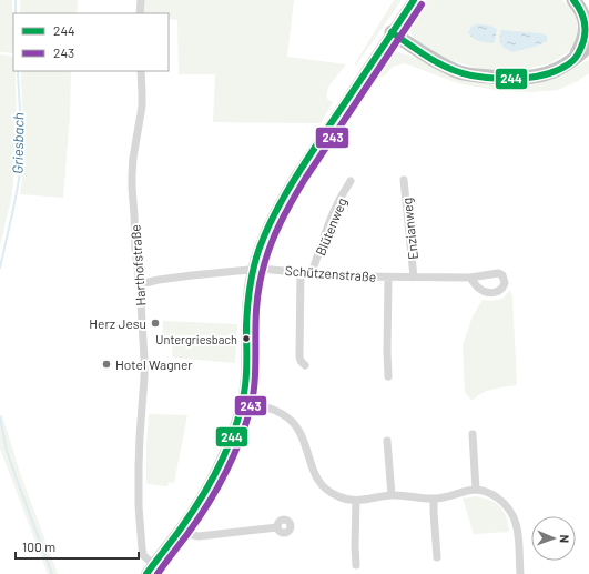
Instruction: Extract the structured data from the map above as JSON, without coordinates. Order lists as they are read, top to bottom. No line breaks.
{"streets":{"street":["Blütenweg","Enzianweg","Harthofstraße","Schützenstraße"]},"crossings":[["Blütenweg","Schützenstraße"],["Enzianweg","Schützenstraße"],["Harthofstraße","Schützenstraße"]],"water":["Griesbach"],"places":["Herz Jesu","Untergriesbach","Hotel Wagner"],"lines":["transit line 244","transit line 243"],"legend":["244","243"],"scale_bar":"100 m","north":"right"}
